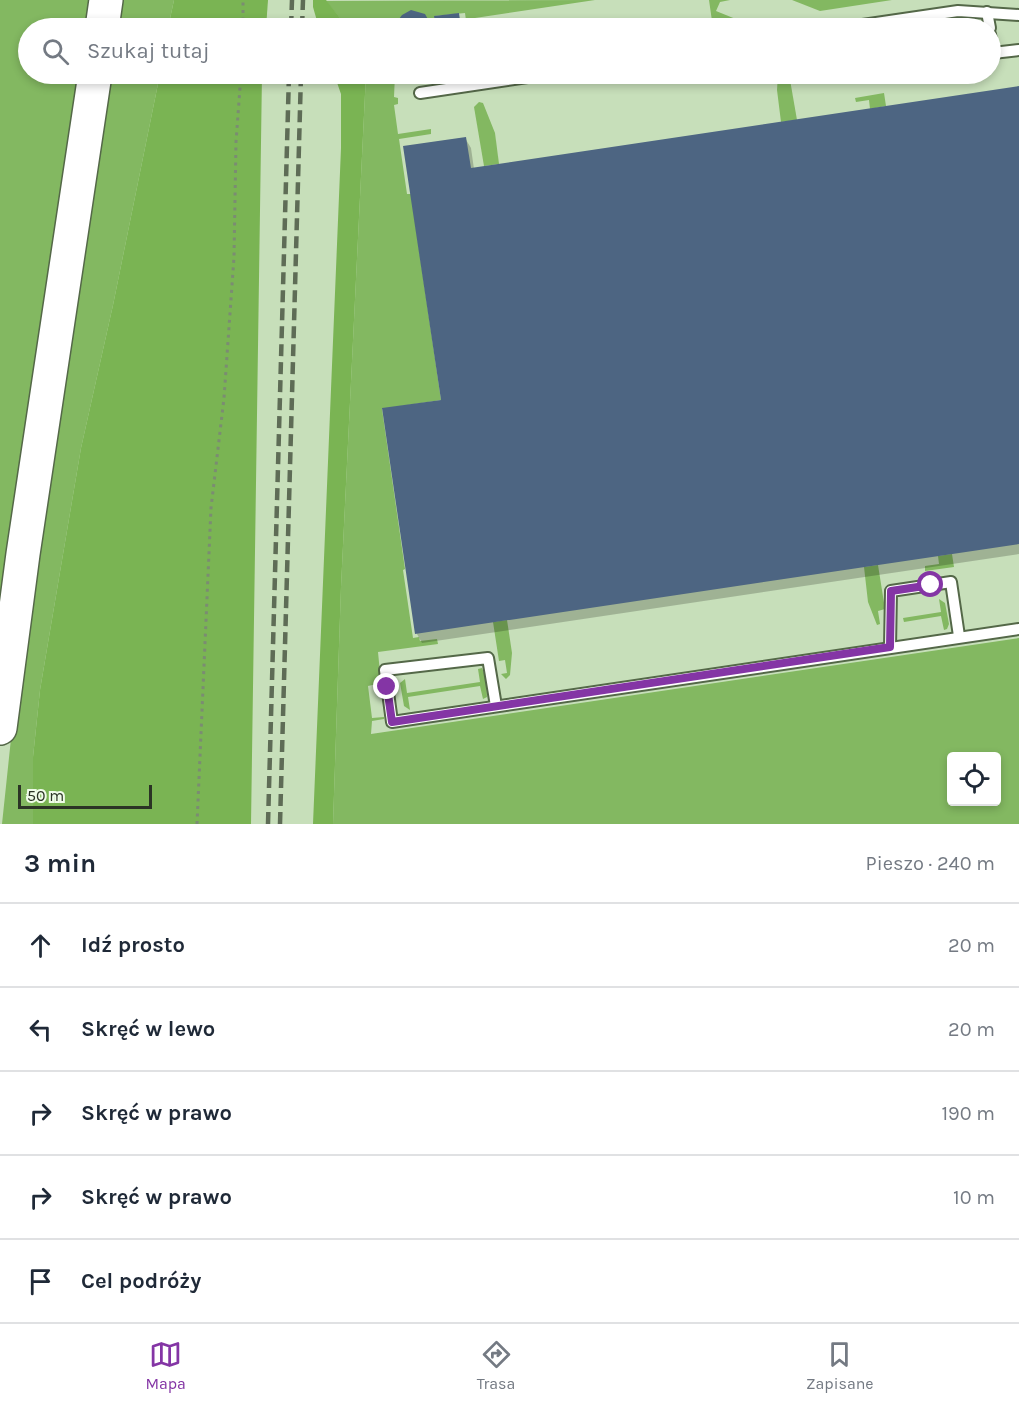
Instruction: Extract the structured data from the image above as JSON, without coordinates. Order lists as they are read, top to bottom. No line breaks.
{"scale_bar":"50 m","page":{"search":"Szukaj tutaj","scale":"50 m","heading":["3 min","Pieszo · 240 m"],"list":[["Idź prosto","20 m"],["Skręć w lewo","20 m"],["Skręć w prawo","190 m"],["Skręć w prawo","10 m"],"Cel podróży"],"nav":["Mapa","Trasa","Zapisane"]}}
